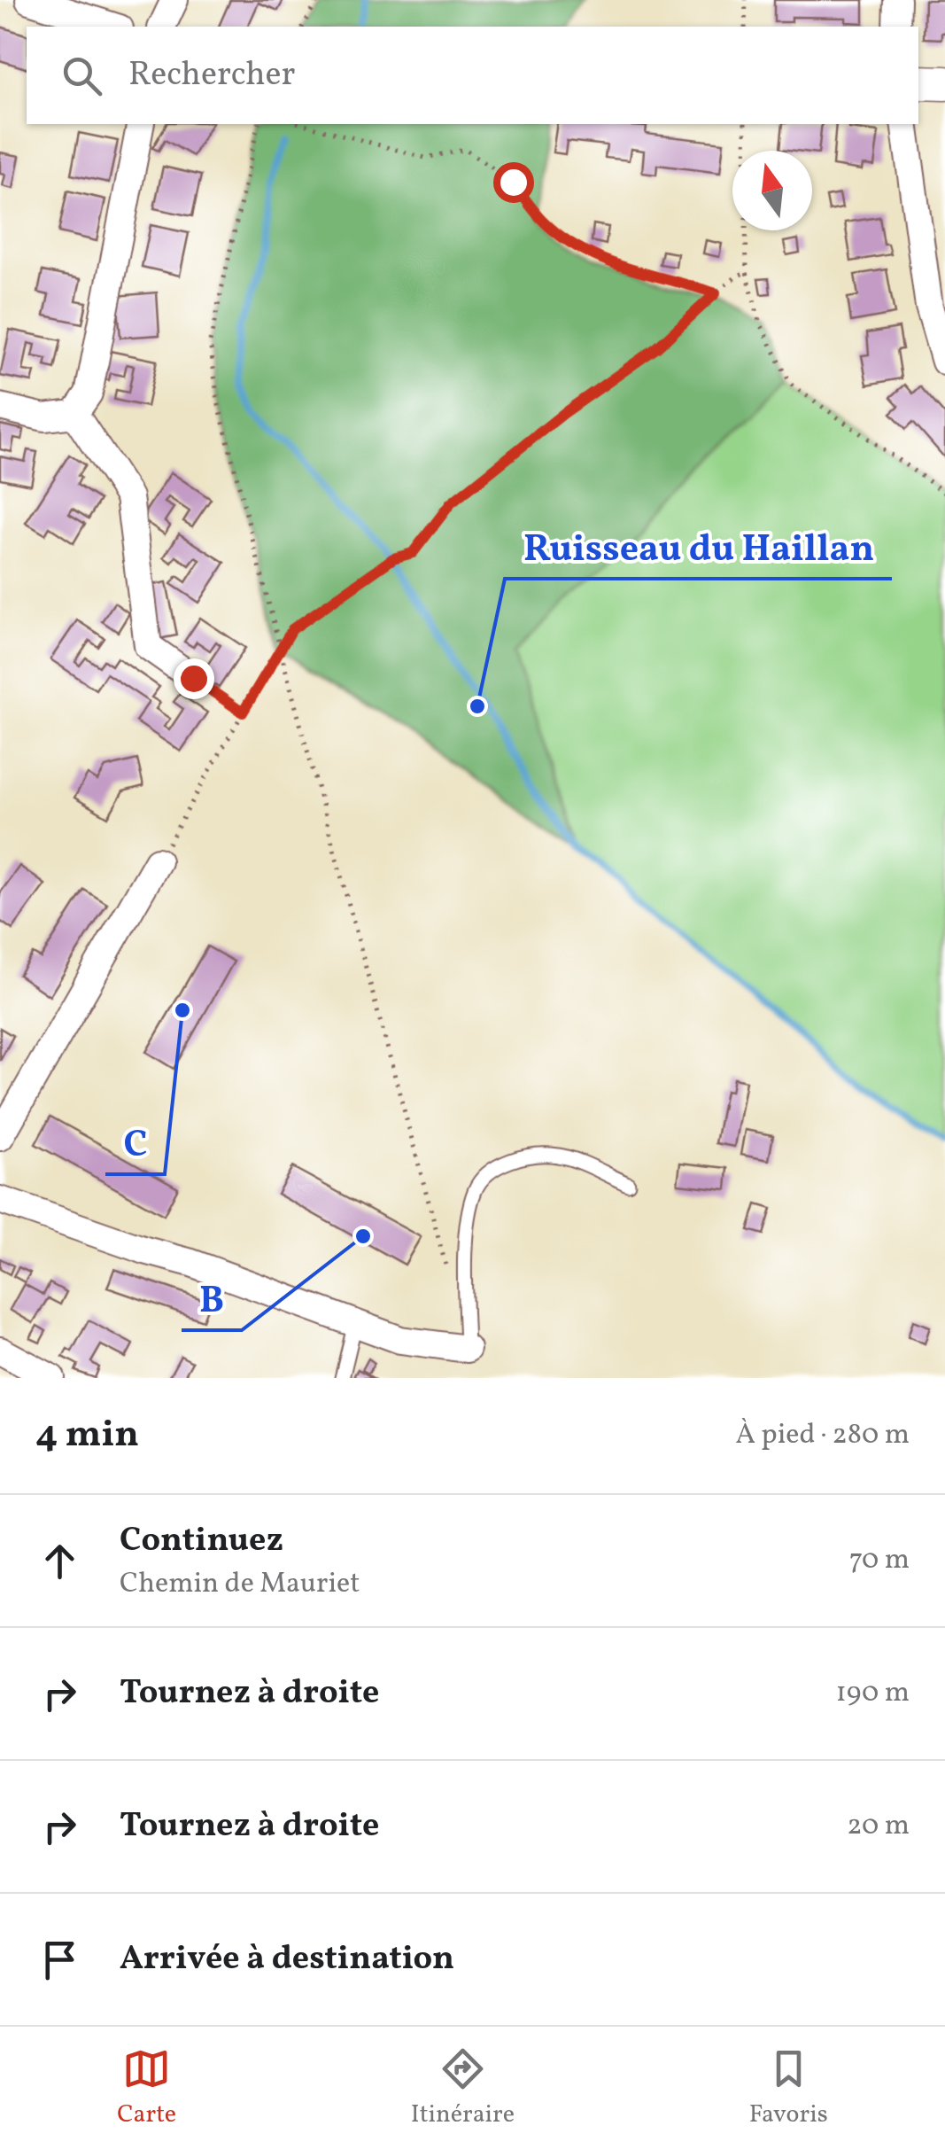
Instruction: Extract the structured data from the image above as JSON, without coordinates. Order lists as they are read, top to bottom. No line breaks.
{"places":["Ruisseau du Haillan","C","B"],"north":"top","page":{"search":"Rechercher","heading":["4 min","À pied · 280 m"],"list":[["Continuez","Chemin de Mauriet","70 m"],["Tournez à droite","190 m"],["Tournez à droite","20 m"],"Arrivée à destination"],"nav":["Carte","Itinéraire","Favoris"]}}
